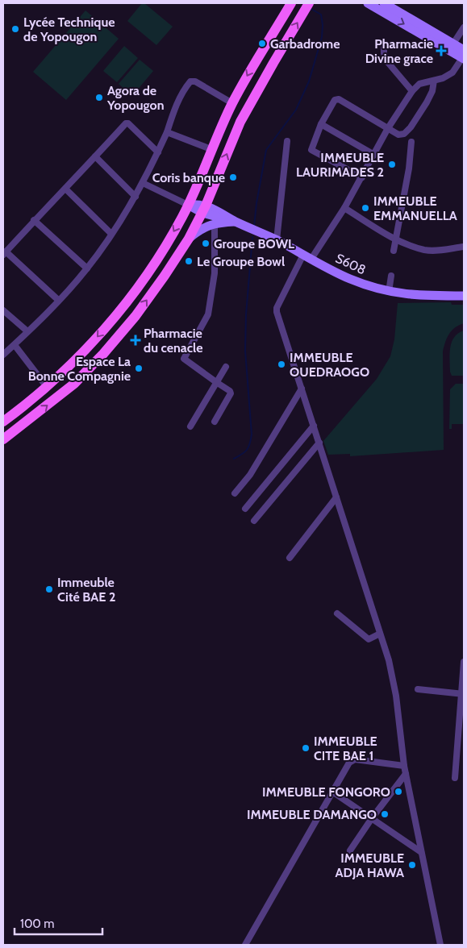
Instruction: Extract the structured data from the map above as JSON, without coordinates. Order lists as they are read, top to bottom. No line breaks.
{"streets":{"street":["S608"]},"places":{"other":["Lycée Technique de Yopougon","Garbadrome","Agora de Yopougon","IMMEUBLE LAURIMADES 2","Coris banque","IMMEUBLE EMMANUELLA","Groupe BOWL","Le Groupe Bowl","IMMEUBLE OUEDRAOGO","Espace La Bonne Compagnie","Immeuble Cité BAE 2","IMMEUBLE CITE BAE 1","IMMEUBLE FONGORO","IMMEUBLE DAMANGO","IMMEUBLE ADJA HAWA"],"health":["Pharmacie Divine grace","Pharmacie du cenacle"]},"scale_bar":"100 m"}
